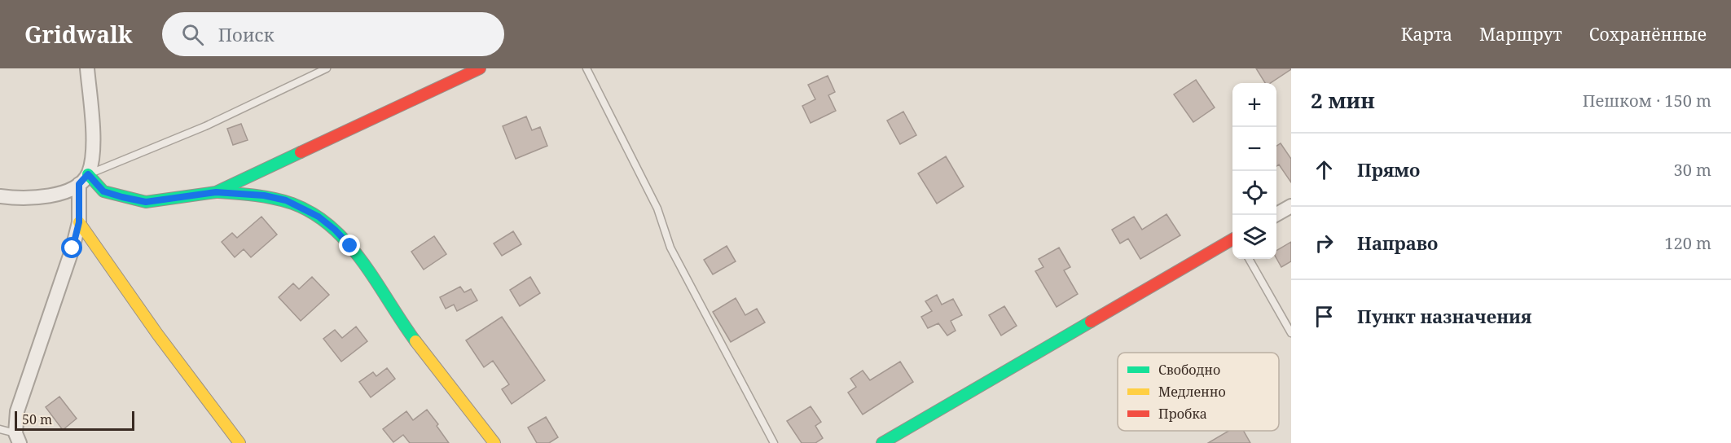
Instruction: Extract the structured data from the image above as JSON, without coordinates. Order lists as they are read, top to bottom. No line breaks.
{"legend":["Свободно","Медленно","Пробка"],"scale_bar":"50 m","page":{"header":"Gridwalk","search":"Поиск","nav":["Карта","Маршрут","Сохранённые"],"heading":["2 мин","Пешком · 150 m"],"map_buttons":["+","−"],"list":[["Прямо","30 m"],["Направо","120 m"],"Пункт назначения"],"scale":"50 m"}}
